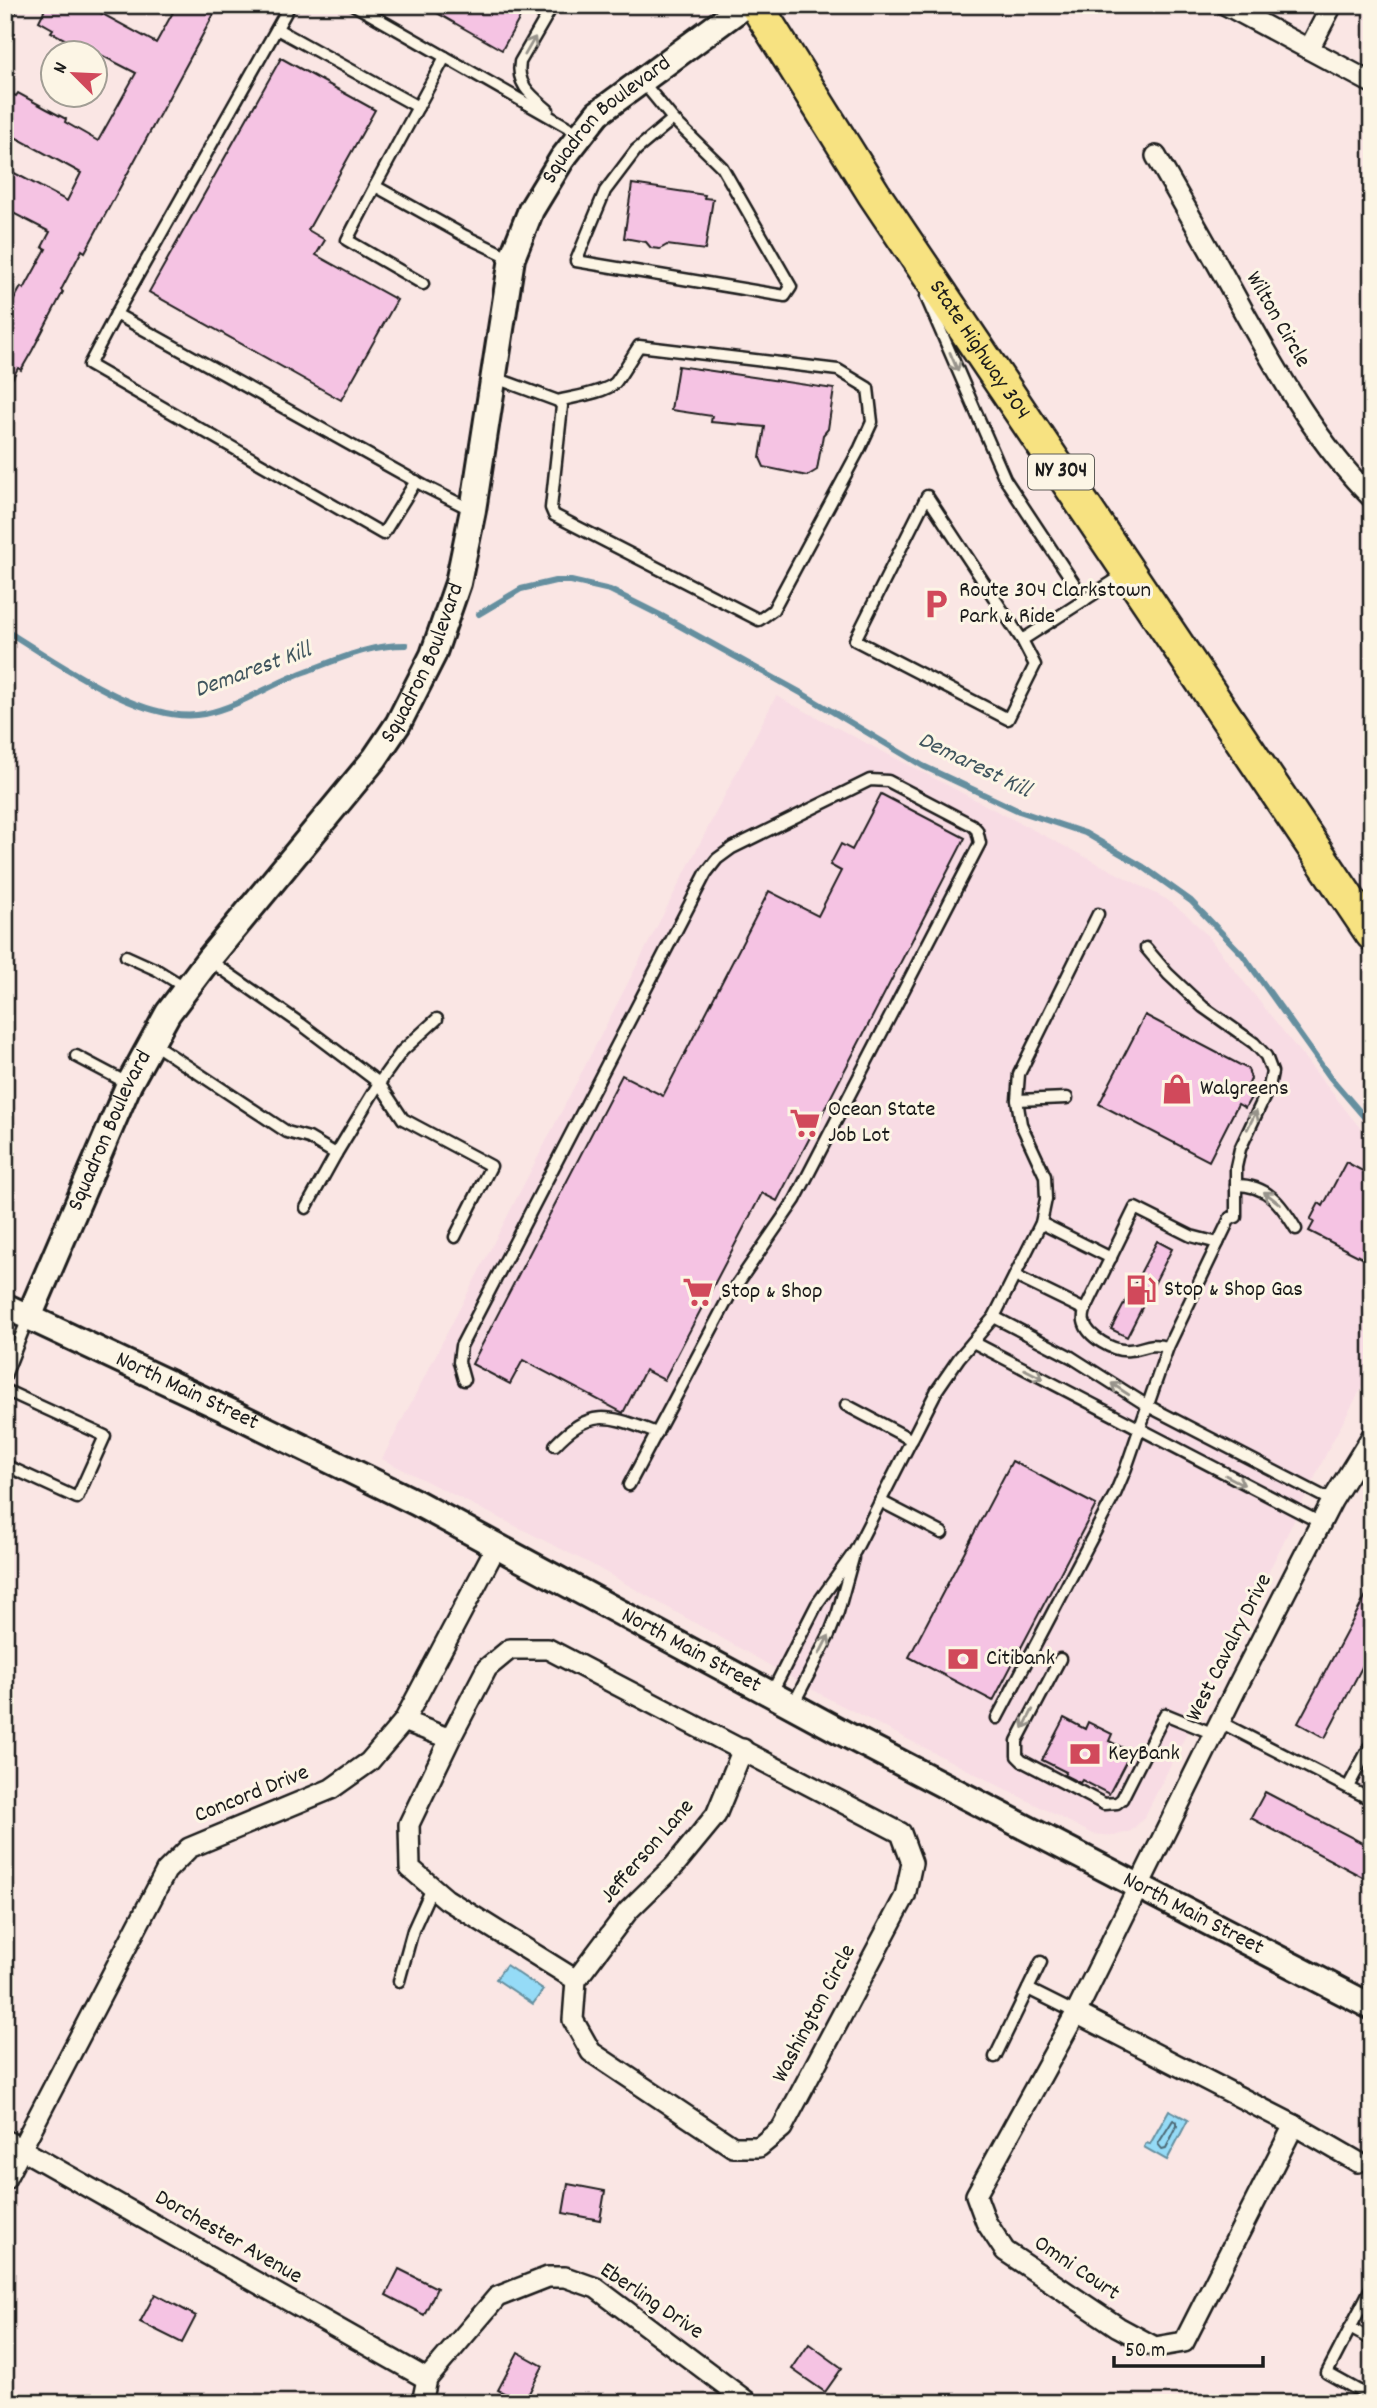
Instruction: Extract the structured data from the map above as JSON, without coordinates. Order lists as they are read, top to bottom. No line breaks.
{"streets":{"main road":["State Highway 304","NY 304"],"street":["Squadron Boulevard","Wilton Circle","North Main Street","West Cavalry Drive","Concord Drive","Jefferson Lane","Washington Circle","Dorchester Avenue","Omni Court","Eberling Drive"]},"crossings":[["Squadron Boulevard","North Main Street"],["North Main Street","West Cavalry Drive"],["North Main Street","Concord Drive"],["North Main Street","Omni Court"],["West Cavalry Drive","Omni Court"],["Concord Drive","Dorchester Avenue"],["Jefferson Lane","Washington Circle"],["Dorchester Avenue","Eberling Drive"]],"water":["Demarest Kill"],"places":{"parking":["Route 304 Clarkstown Park & Ride"],"shop":["Walgreens"],"supermarket":["Ocean State Job Lot","Stop & Shop"],"fuel station":["Stop & Shop Gas"],"bank":["Citibank","KeyBank"]},"scale_bar":"50 m","north":"top left"}
